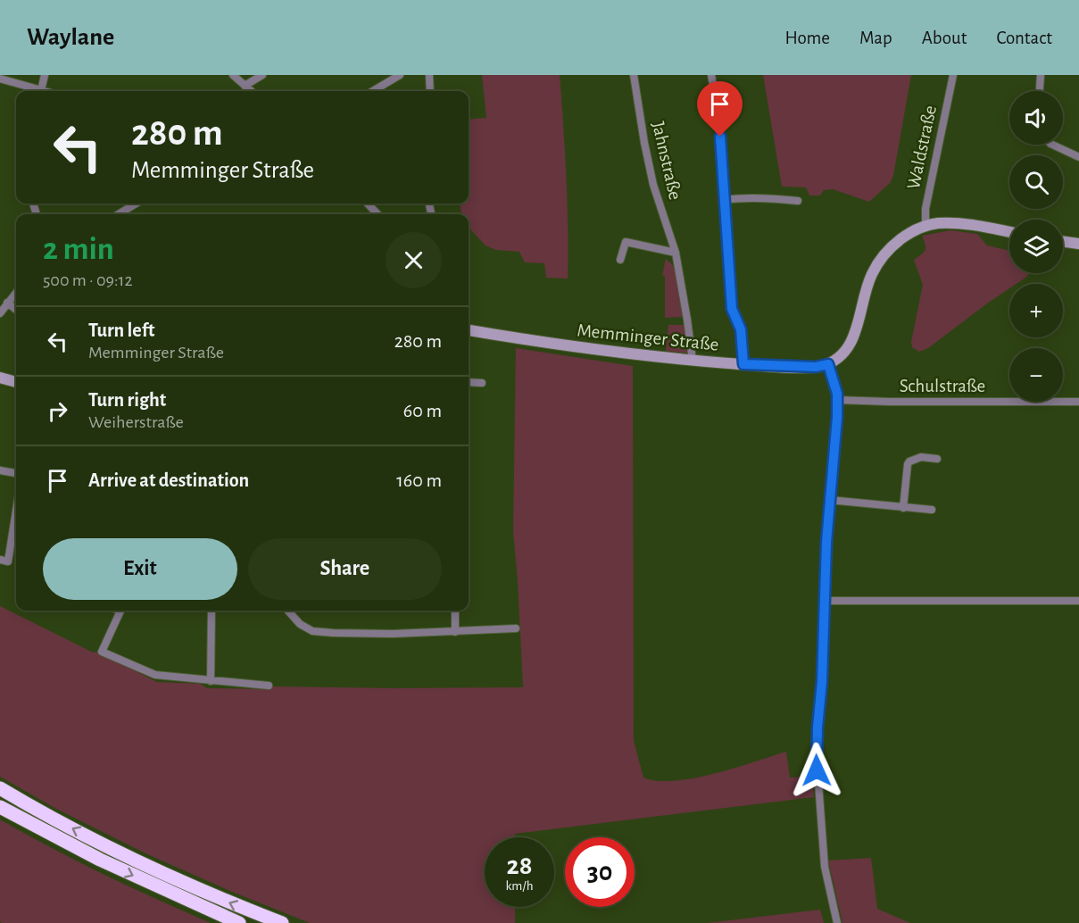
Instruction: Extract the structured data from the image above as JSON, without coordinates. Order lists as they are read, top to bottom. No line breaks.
{"streets":{"street":["Waldstraße","Jahnstraße","Memminger Straße","Schulstraße"]},"crossings":[["Jahnstraße","Memminger Straße"]],"page":{"header":"Waylane","nav":["Home","Map","About","Contact"],"map_buttons":["+","−"],"turn":["280 m","Memminger Straße"],"heading":["2 min","500 m · 09:12"],"list":[{"name":"Turn left","note":"Memminger Straße","value":"280 m"},{"name":"Turn right","note":"Weiherstraße","value":"60 m"},{"name":"Arrive at destination","value":"160 m"}],"buttons":["Exit","Share"],"speed":"28 km/h","limit":"30"}}
